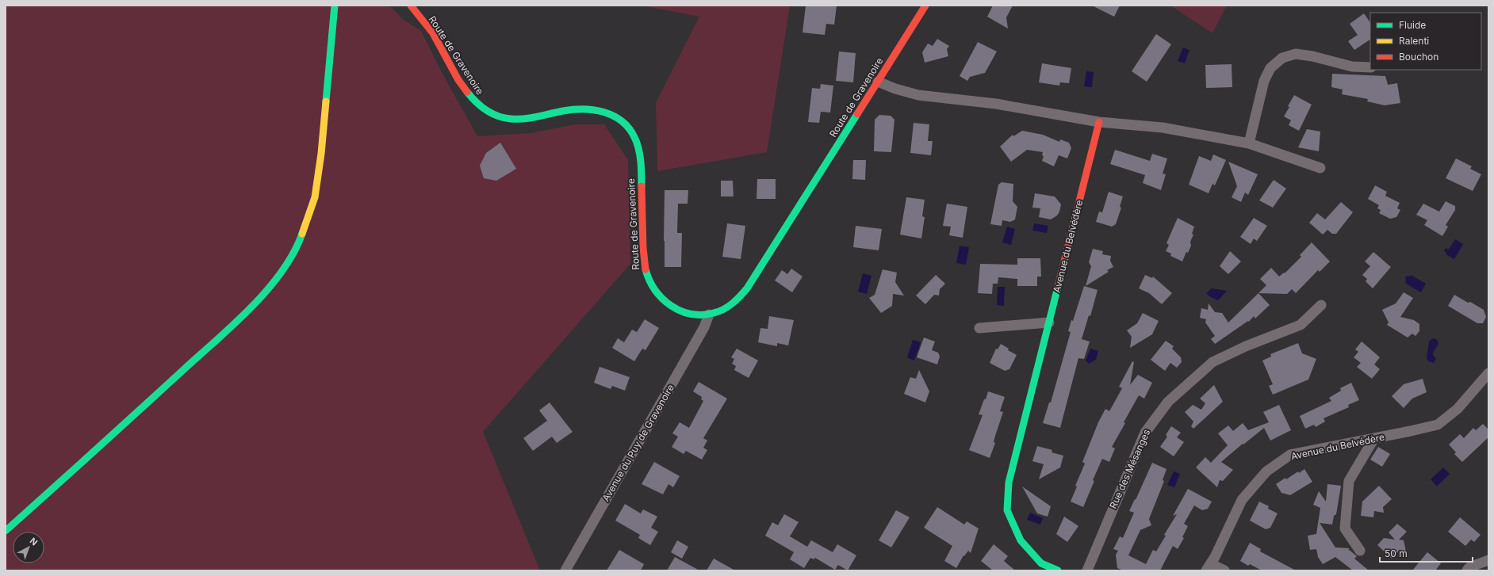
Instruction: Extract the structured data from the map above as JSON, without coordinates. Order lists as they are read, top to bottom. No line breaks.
{"streets":{"street":["Route de Gravenoire","Avenue du Belvédère","Avenue du Puy de Gravenoire","Rue des Mésanges"]},"crossings":[["Route de Gravenoire","Avenue du Puy de Gravenoire"]],"legend":["Fluide","Ralenti","Bouchon"],"scale_bar":"50 m","north":"top right"}
